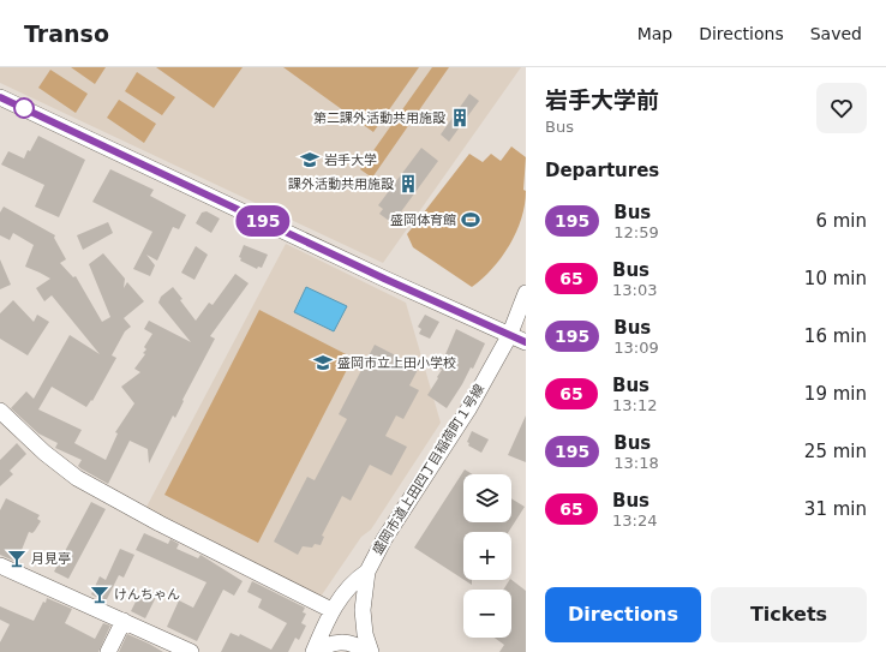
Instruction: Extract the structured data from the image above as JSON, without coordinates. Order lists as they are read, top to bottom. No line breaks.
{"streets":{"street":["盛岡市道上田四丁目稲荷町１号線"]},"places":{"building":["第二課外活動共用施設","課外活動共用施設"],"school or university":["岩手大学","盛岡市立上田小学校"],"sports":["盛岡体育館"],"bar":["月見亭","けんちゃん"]},"lines":["bus line 195"],"page":{"header":"Transo","nav":["Map","Directions","Saved"],"on_map":"195","heading":[["岩手大学前","Bus"],"Departures"],"list":[{"mark":"195","name":"Bus","note":"12:59","value":"6 min"},{"mark":"65","name":"Bus","note":"13:03","value":"10 min"},{"mark":"195","name":"Bus","note":"13:09","value":"16 min"},{"mark":"65","name":"Bus","note":"13:12","value":"19 min"},{"mark":"195","name":"Bus","note":"13:18","value":"25 min"},{"mark":"65","name":"Bus","note":"13:24","value":"31 min"}],"map_buttons":["+","−"],"buttons":["Directions","Tickets"]}}
